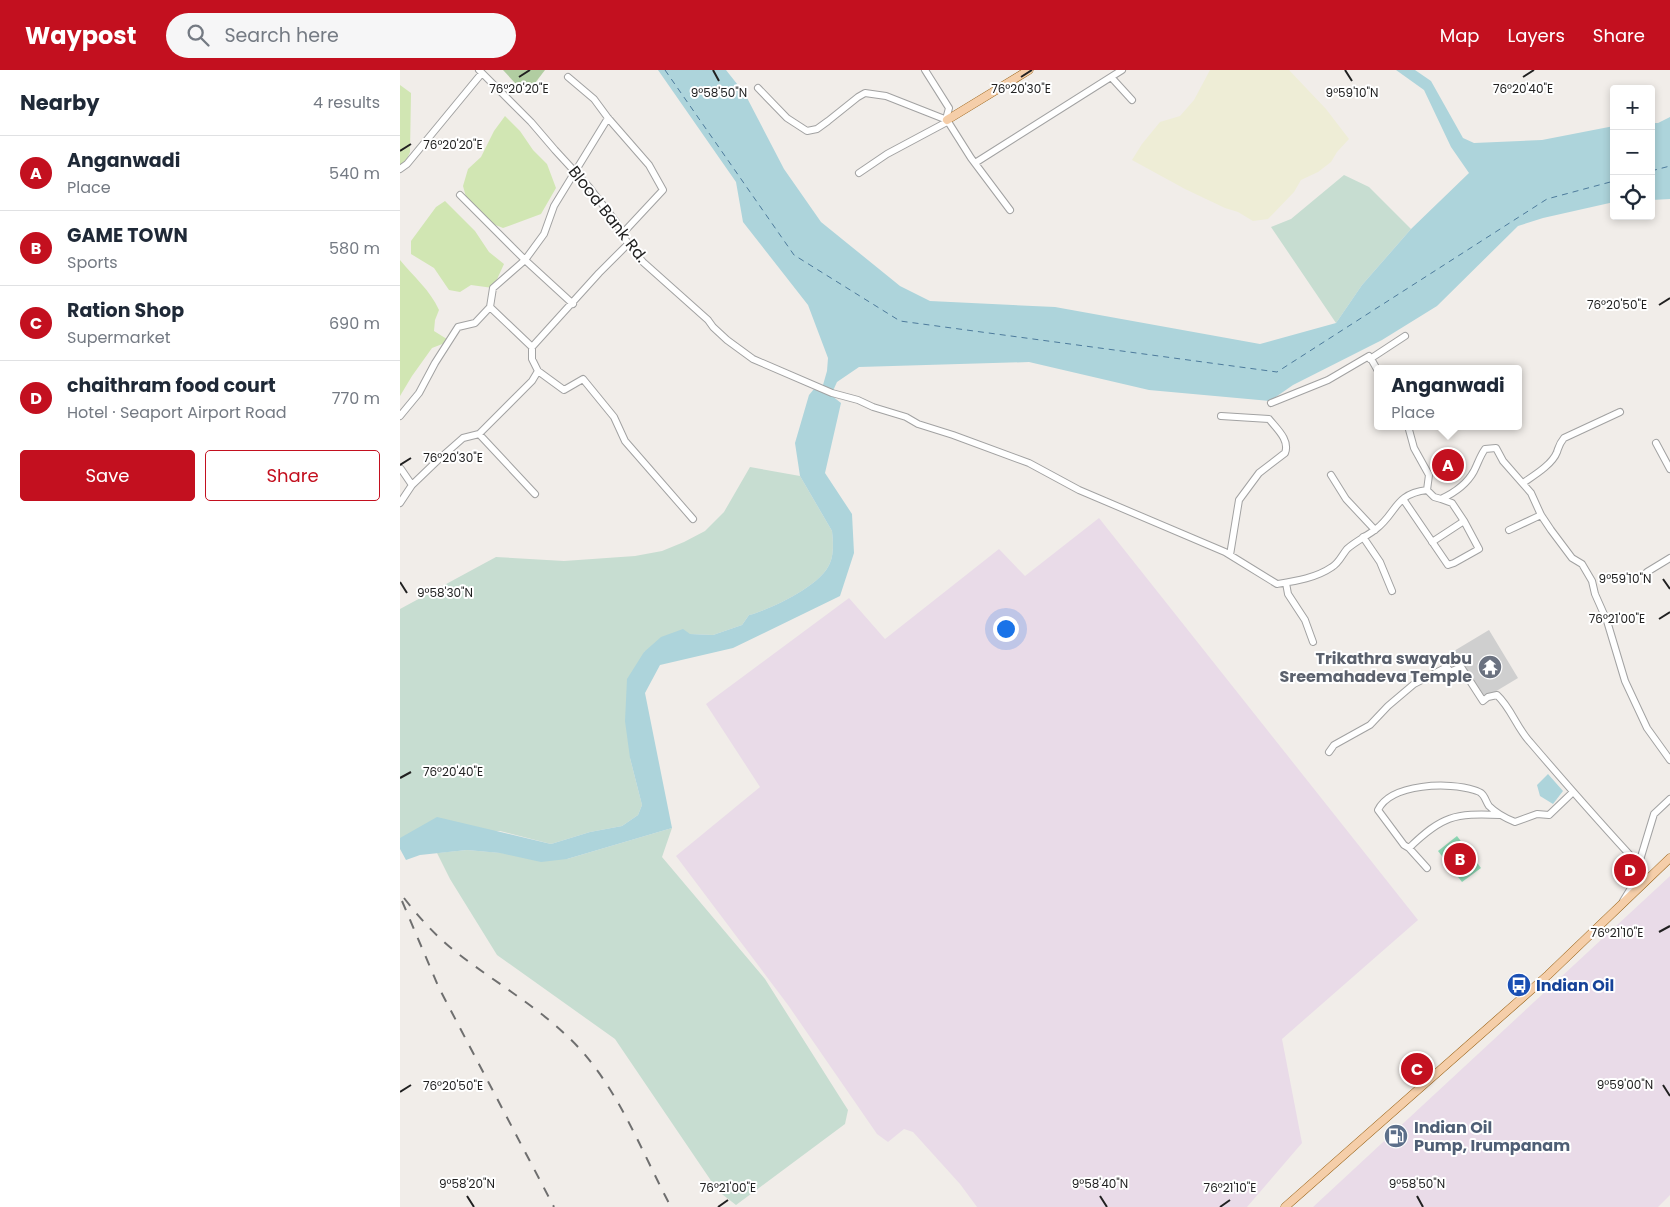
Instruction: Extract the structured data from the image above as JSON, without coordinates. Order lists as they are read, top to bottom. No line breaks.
{"streets":{"street":["Blood Bank Rd."]},"places":{"temple":["Trikathra swayabu Sreemahadeva Temple"],"bus stop":["Indian Oil"],"fuel station":["Indian Oil Pump, Irumpanam"]},"page":{"header":"Waypost","search":"Search here","nav":["Map","Layers","Share"],"heading":["Nearby","4 results"],"map_buttons":["+","−"],"list":[{"mark":"A","name":"Anganwadi","note":"Place","value":"540 m"},{"mark":"B","name":"GAME TOWN","note":"Sports","value":"580 m"},{"mark":"C","name":"Ration Shop","note":"Supermarket","value":"690 m"},{"mark":"D","name":"chaithram food court","note":"Hotel · Seaport Airport Road","value":"770 m"}],"popup":["Anganwadi","Place"],"buttons":["Save","Share"],"pins":["A","B","D","C"]},"coordinates":["76°20'20\"E","76°20'30\"E","76°20'40\"E","9°58'50\"N","9°59'10\"N","76°20'50\"E","9°58'30\"N","76°21'00\"E","76°21'10\"E","9°59'00\"N","9°58'20\"N","9°58'40\"N"]}
